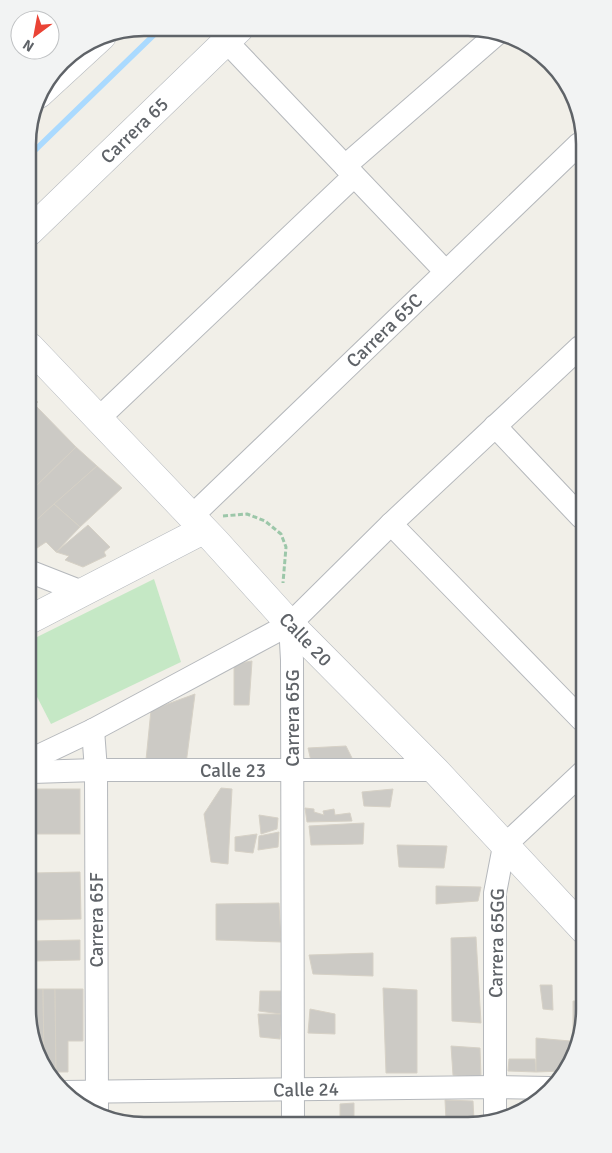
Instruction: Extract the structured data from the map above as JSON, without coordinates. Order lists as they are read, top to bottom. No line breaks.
{"streets":{"street":["Carrera 65","Carrera 65C","Calle 20","Carrera 65G","Calle 23","Carrera 65F","Carrera 65GG","Calle 24"]},"crossings":[["Carrera 65C","Calle 20"],["Calle 20","Carrera 65G"],["Calle 20","Calle 23"],["Calle 20","Carrera 65GG"],["Carrera 65G","Calle 23"],["Carrera 65G","Calle 24"],["Calle 23","Carrera 65F"],["Carrera 65F","Calle 24"],["Carrera 65GG","Calle 24"]],"north":"bottom left"}
